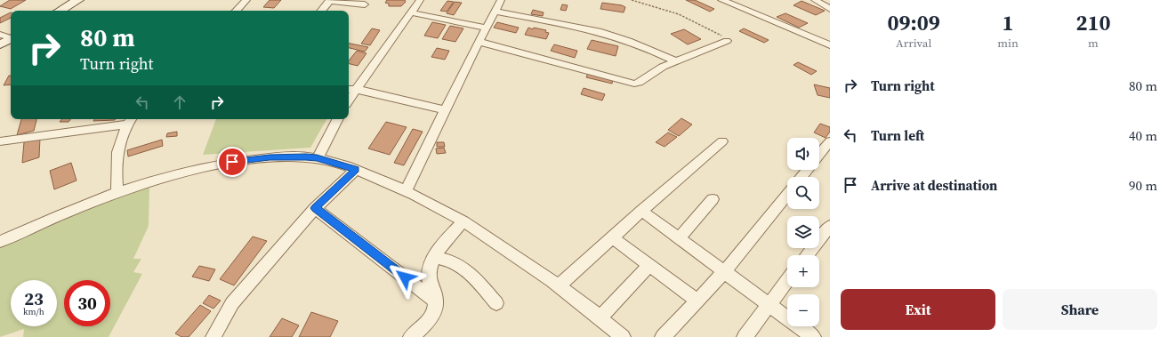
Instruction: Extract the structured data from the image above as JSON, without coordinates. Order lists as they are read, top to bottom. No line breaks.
{"page":{"eta":["09:09","Arrival","1","min","210","m"],"turn":["80 m","Turn right"],"list":[{"name":"Turn right","value":"80 m"},{"name":"Turn left","value":"40 m"},{"name":"Arrive at destination","value":"90 m"}],"map_buttons":["+","−"],"speed":"23 km/h","limit":"30","buttons":["Exit","Share"]}}
